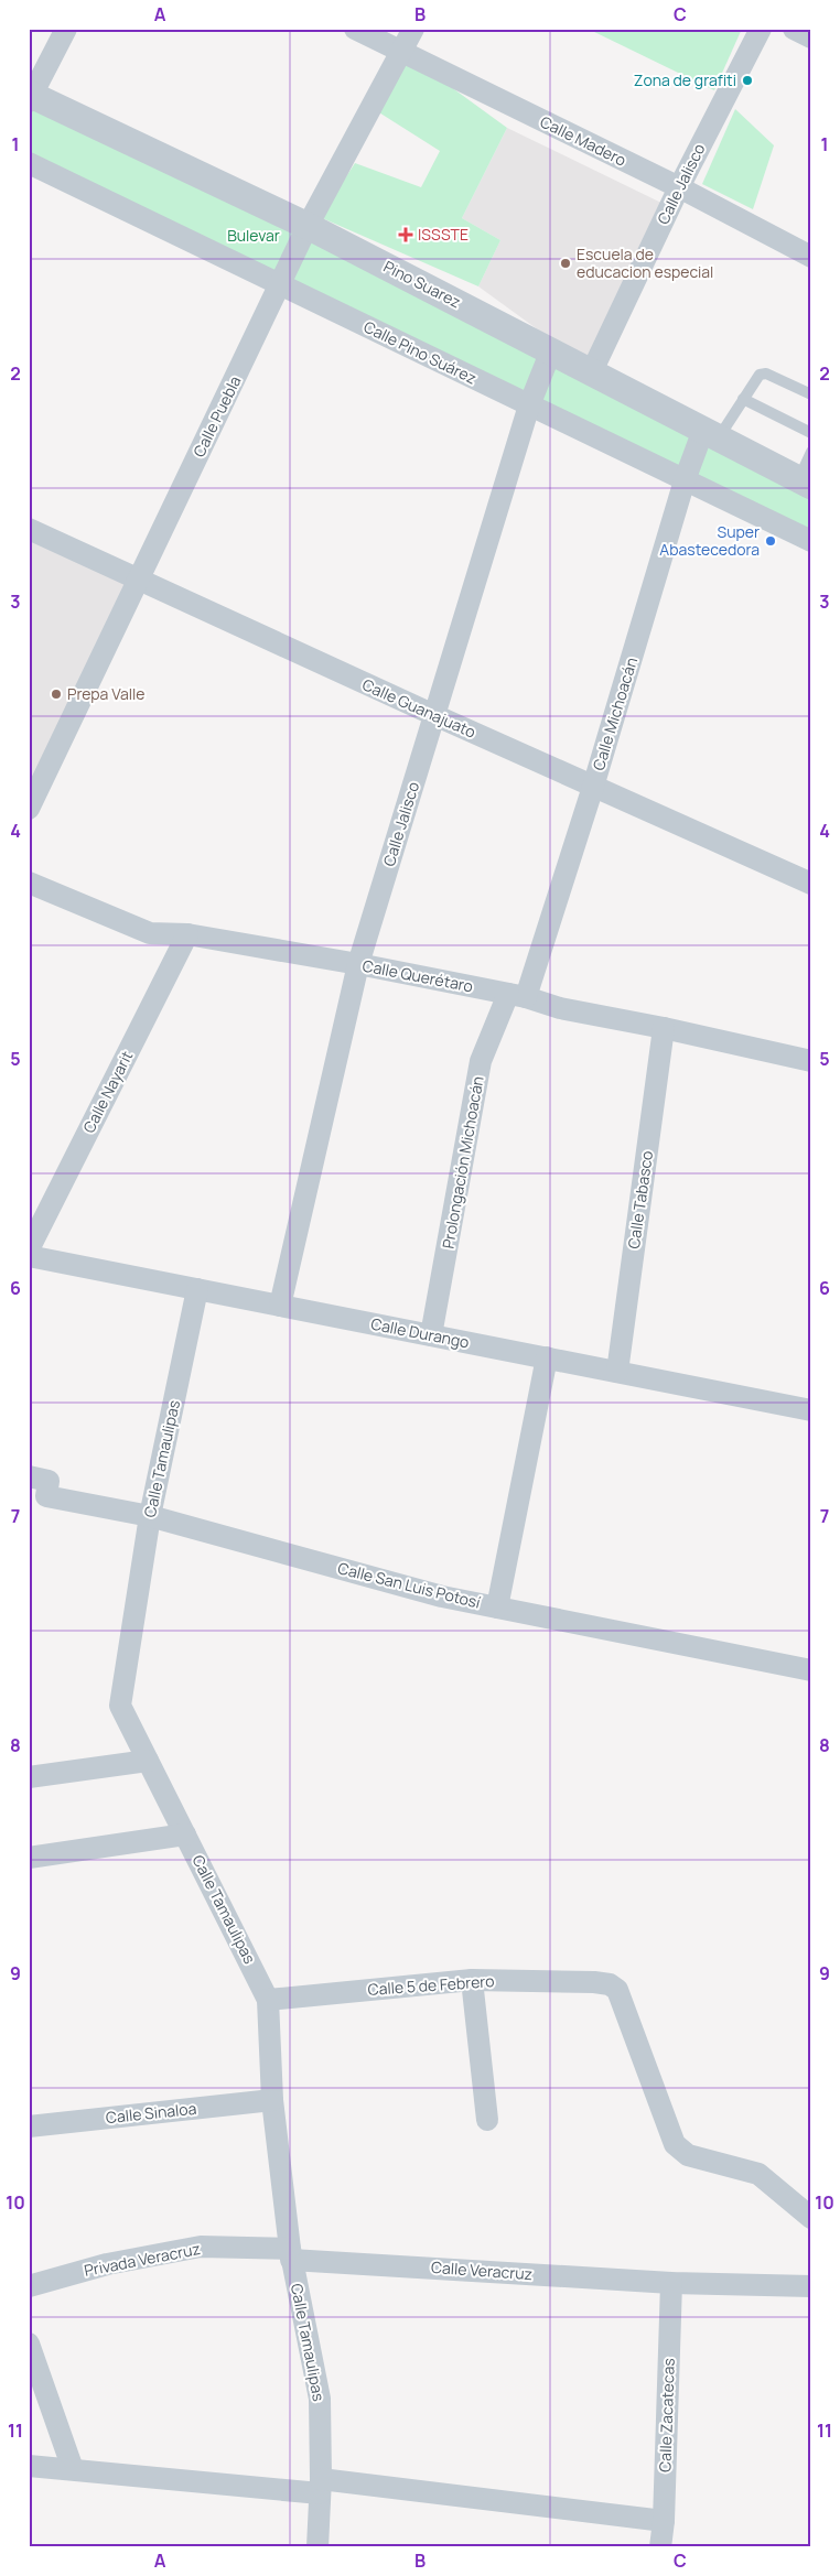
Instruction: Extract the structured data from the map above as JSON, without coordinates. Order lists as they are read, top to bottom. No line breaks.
{"streets":{"street":["Calle Madero","Calle Jalisco","Pino Suarez","Calle Pino Suárez","Calle Puebla","Calle Guanajuato","Calle Michoacán","Calle Querétaro","Calle Nayarit","Prolongación Michoacán","Calle Tabasco","Calle Durango","Calle Tamaulipas","Calle San Luis Potosí","Calle 5 de Febrero","Calle Sinaloa","Privada Veracruz","Calle Veracruz","Calle Zacatecas"]},"crossings":[["Calle Madero","Calle Jalisco"],["Calle Madero","Calle Puebla"],["Calle Jalisco","Pino Suarez"],["Calle Jalisco","Calle Pino Suárez"],["Calle Jalisco","Calle Guanajuato"],["Calle Jalisco","Calle Querétaro"],["Calle Jalisco","Calle Durango"],["Pino Suarez","Calle Puebla"],["Pino Suarez","Calle Michoacán"],["Calle Pino Suárez","Calle Puebla"],["Calle Pino Suárez","Calle Michoacán"],["Calle Puebla","Calle Guanajuato"],["Calle Guanajuato","Calle Michoacán"],["Calle Michoacán","Calle Querétaro"],["Calle Michoacán","Prolongación Michoacán"],["Calle Querétaro","Calle Nayarit"],["Calle Querétaro","Prolongación Michoacán"],["Calle Querétaro","Calle Tabasco"],["Prolongación Michoacán","Calle Durango"],["Calle Tabasco","Calle Durango"],["Calle Durango","Calle Tamaulipas"],["Calle Tamaulipas","Calle San Luis Potosí"],["Calle Tamaulipas","Calle 5 de Febrero"],["Calle Tamaulipas","Calle Sinaloa"],["Calle Tamaulipas","Privada Veracruz"],["Calle Tamaulipas","Calle Veracruz"],["Privada Veracruz","Calle Veracruz"],["Calle Veracruz","Calle Zacatecas"]],"parks":["Bulevar"],"places":{"other":["Zona de grafiti","Escuela de educacion especial","Super Abastecedora","Prepa Valle"],"health":["ISSSTE"]},"grid":{"columns":["A","B","C"],"rows":["1","2","3","4","5","6","7","8","9","10","11"]}}
